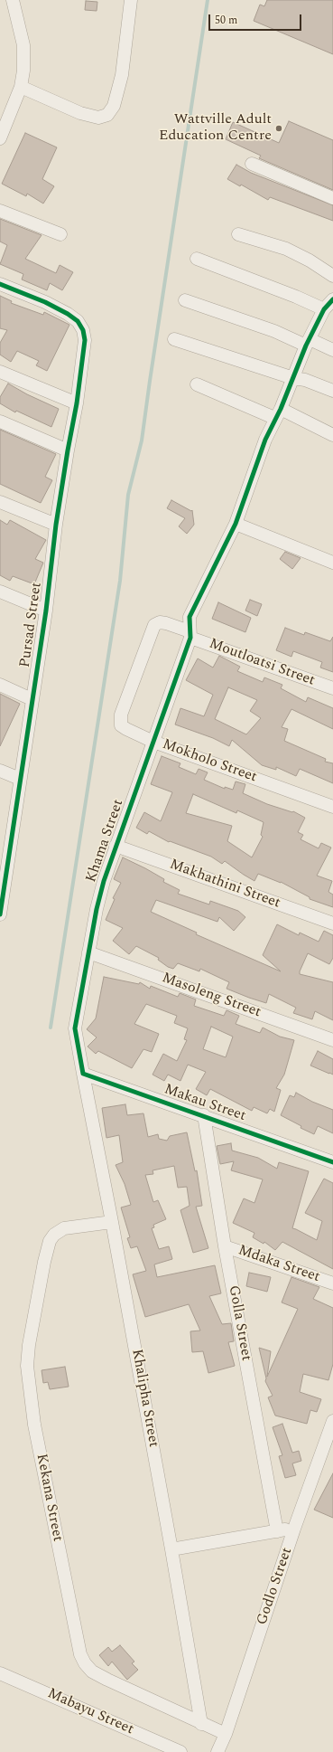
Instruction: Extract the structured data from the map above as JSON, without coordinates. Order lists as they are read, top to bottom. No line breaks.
{"streets":{"street":["Pursad Street","Moutloatsi Street","Mokholo Street","Khama Street","Makhathini Street","Masoleng Street","Makau Street","Mdaka Street","Golla Street","Khalipha Street","Kekana Street","Godlo Street","Mabayu Street"]},"crossings":[["Moutloatsi Street","Mokholo Street"],["Moutloatsi Street","Khama Street"],["Mokholo Street","Khama Street"],["Khama Street","Makhathini Street"],["Khama Street","Masoleng Street"],["Khama Street","Makau Street"],["Khama Street","Khalipha Street"],["Makau Street","Golla Street"],["Makau Street","Khalipha Street"],["Mdaka Street","Golla Street"],["Khalipha Street","Kekana Street"],["Kekana Street","Godlo Street"]],"places":["Wattville Adult Education Centre"],"scale_bar":"50 m"}
